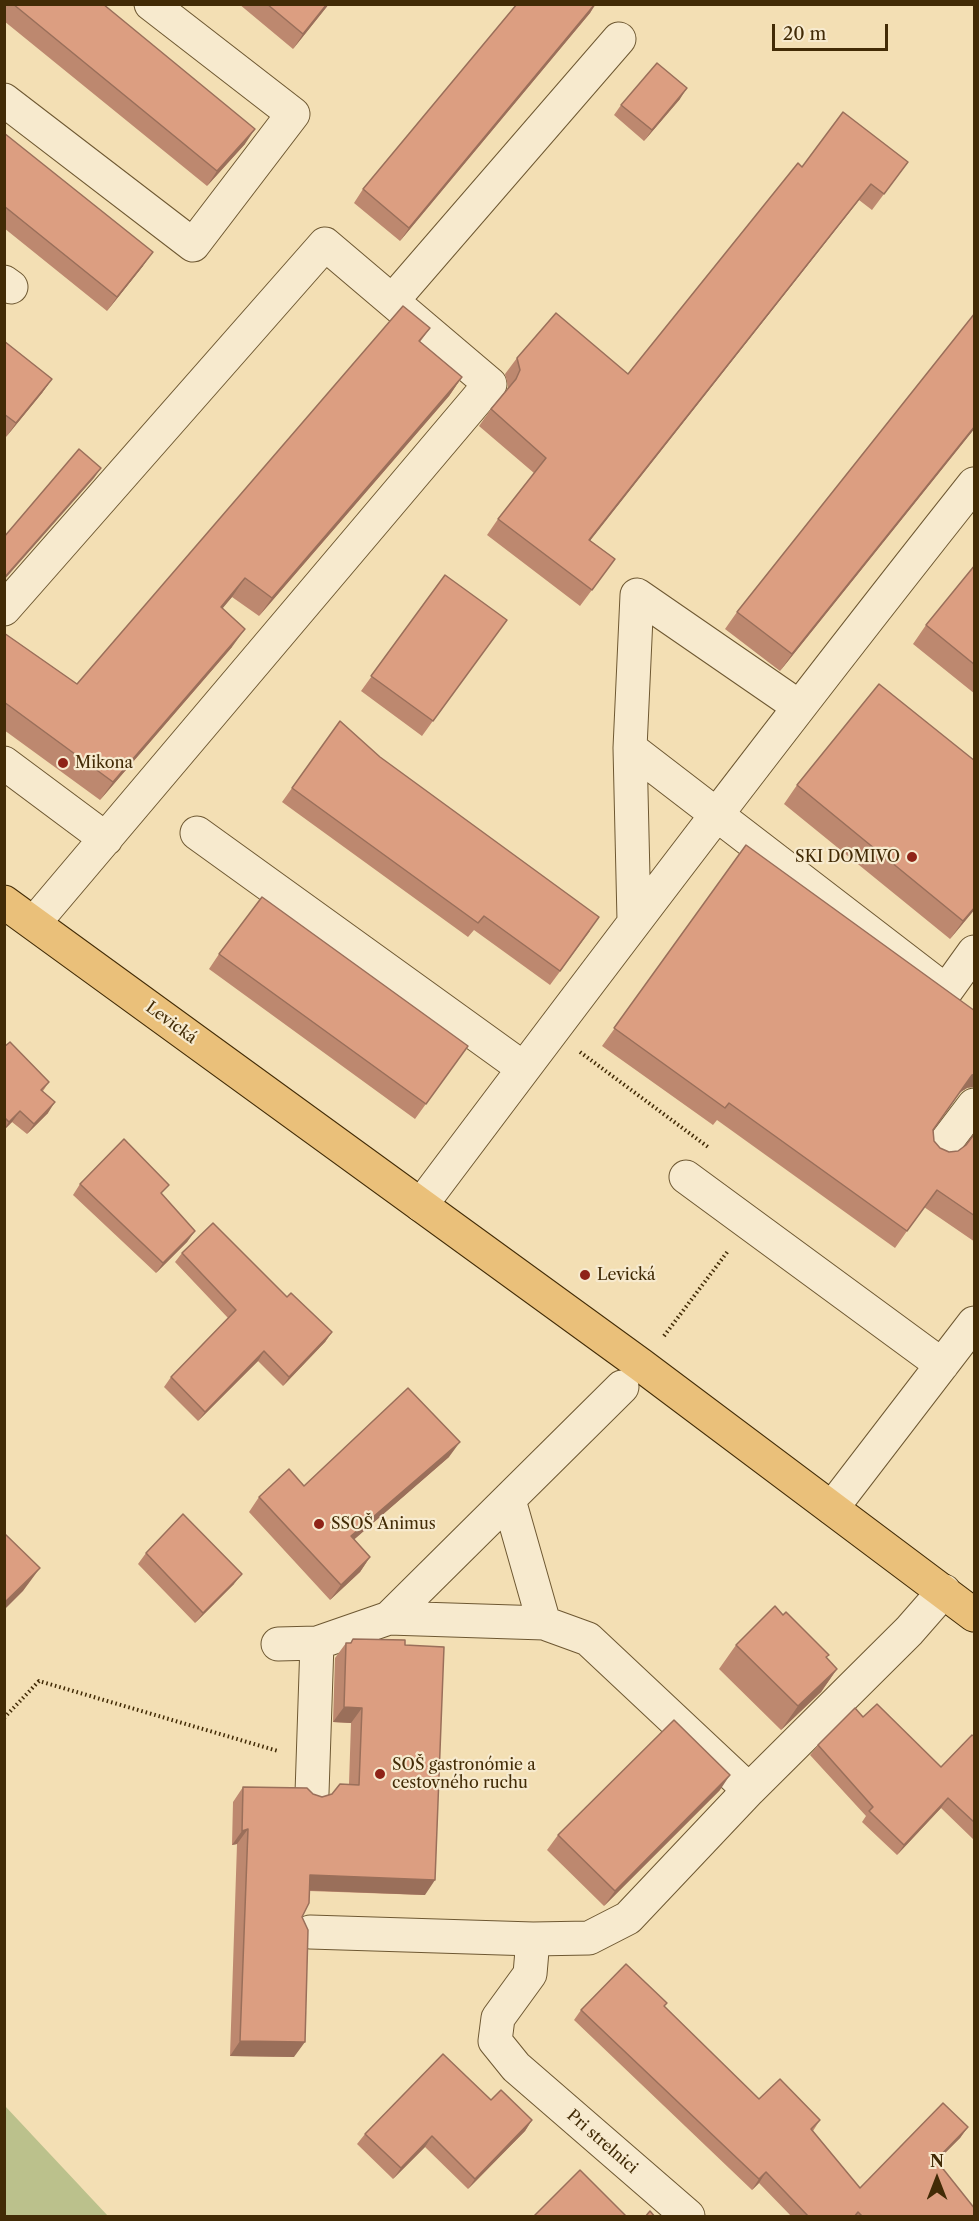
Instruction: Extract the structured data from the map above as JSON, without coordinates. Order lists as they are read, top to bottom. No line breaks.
{"streets":{"main road":["Levická"],"street":["Pri strelnici"]},"places":["Mikona","SKI DOMIVO","Levická","SSOŠ Animus","SOŠ gastronómie a cestovného ruchu"],"scale_bar":"20 m","north":"top"}
